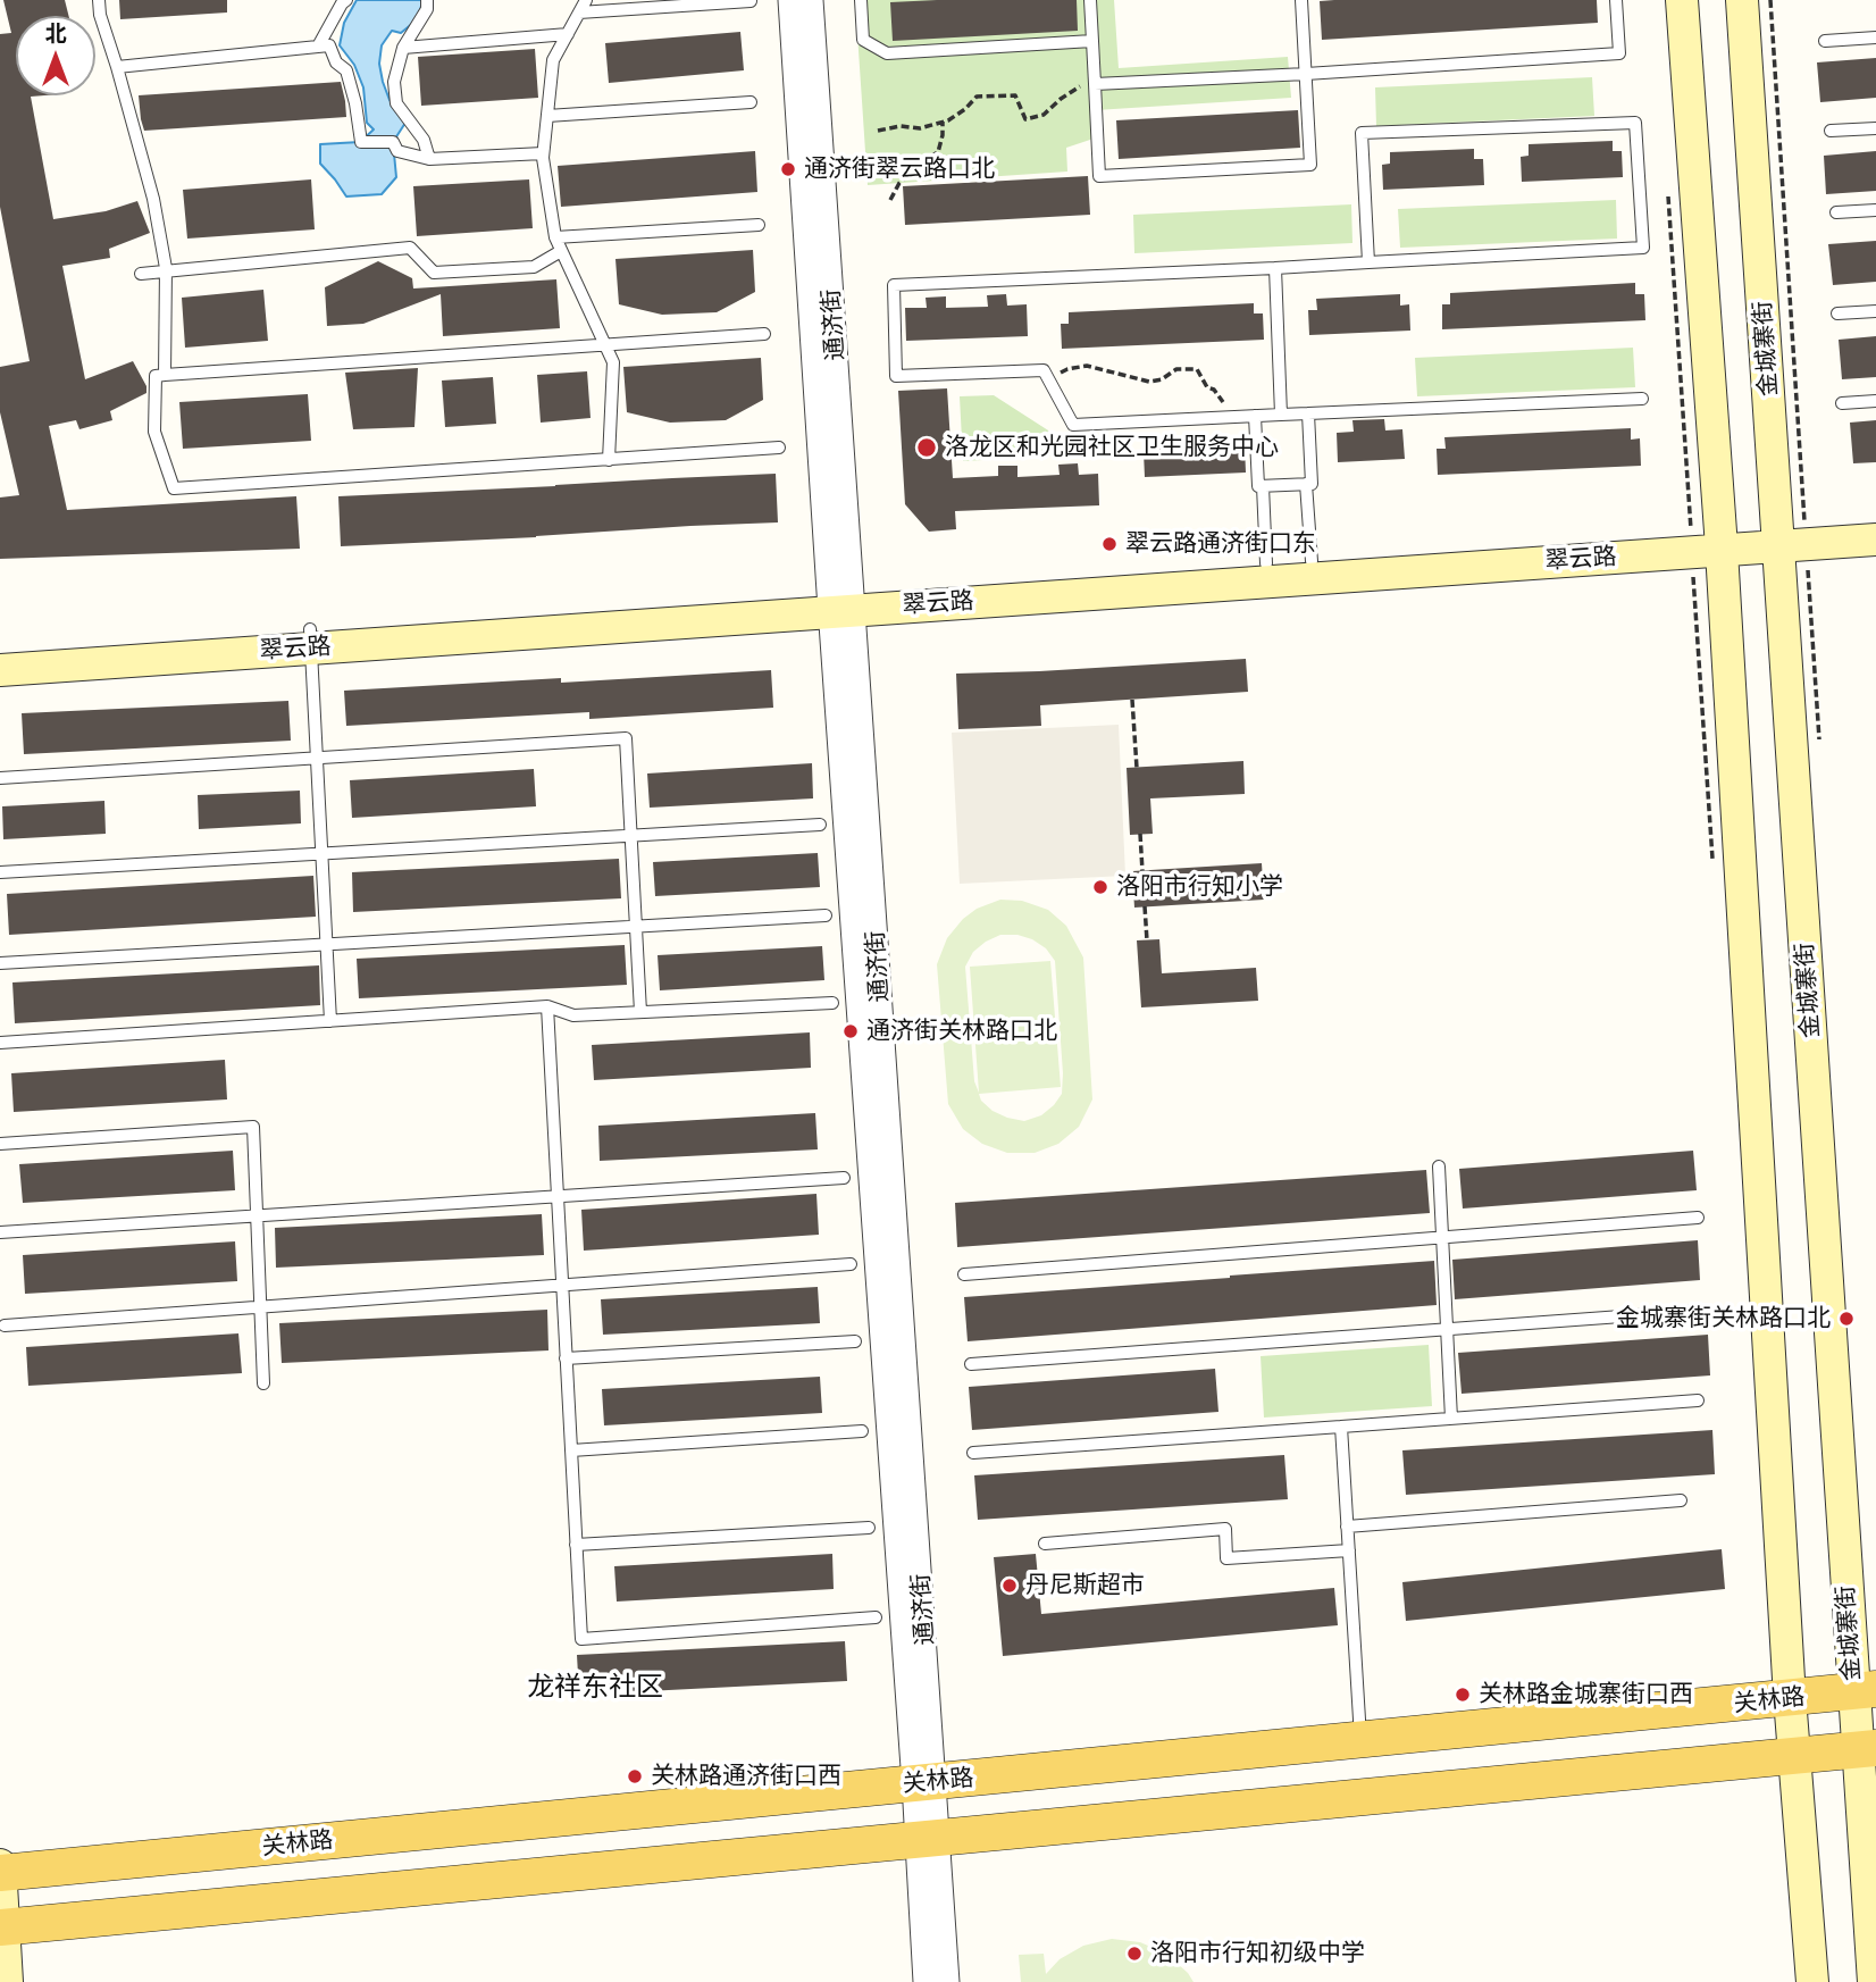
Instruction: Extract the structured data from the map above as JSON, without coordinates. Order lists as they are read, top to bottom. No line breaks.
{"streets":{"main road":["金城寨街","翠云路","关林路"],"street":["通济街"]},"crossings":[["通济街","翠云路"],["通济街","关林路"],["金城寨街","翠云路"],["金城寨街","关林路"]],"districts":["龙祥东社区"],"places":["通济街翠云路口北","洛龙区和光园社区卫生服务中心","翠云路通济街口东","洛阳市行知小学","通济街关林路口北","金城寨街关林路口北","丹尼斯超市","关林路金城寨街口西","关林路通济街口西","洛阳市行知初级中学"],"north":"top"}
